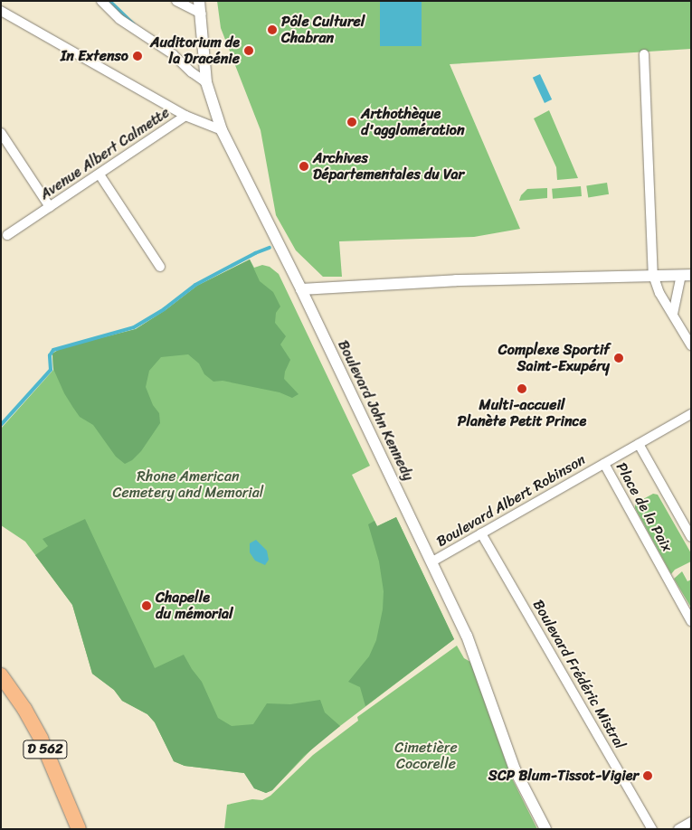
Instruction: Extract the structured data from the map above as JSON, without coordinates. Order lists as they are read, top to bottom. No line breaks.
{"streets":{"main road":["D 562"],"street":["Avenue Albert Calmette","Boulevard John Kennedy","Boulevard Albert Robinson","Place de la Paix","Boulevard Frédéric Mistral"]},"crossings":[["Avenue Albert Calmette","Boulevard John Kennedy"],["Boulevard John Kennedy","Boulevard Albert Robinson"],["Boulevard Albert Robinson","Place de la Paix"],["Boulevard Albert Robinson","Boulevard Frédéric Mistral"]],"parks":["Rhone American Cemetery and Memorial","Cimetière Cocorelle"],"places":["Pôle Culturel Chabran","Auditorium de la Dracénie","In Extenso","Arthothèque d'agglomération","Archives Départementales du Var","Complexe Sportif Saint-Exupéry","Multi-accueil Planète Petit Prince","Chapelle du mémorial","SCP Blum-Tissot-Vigier"]}
